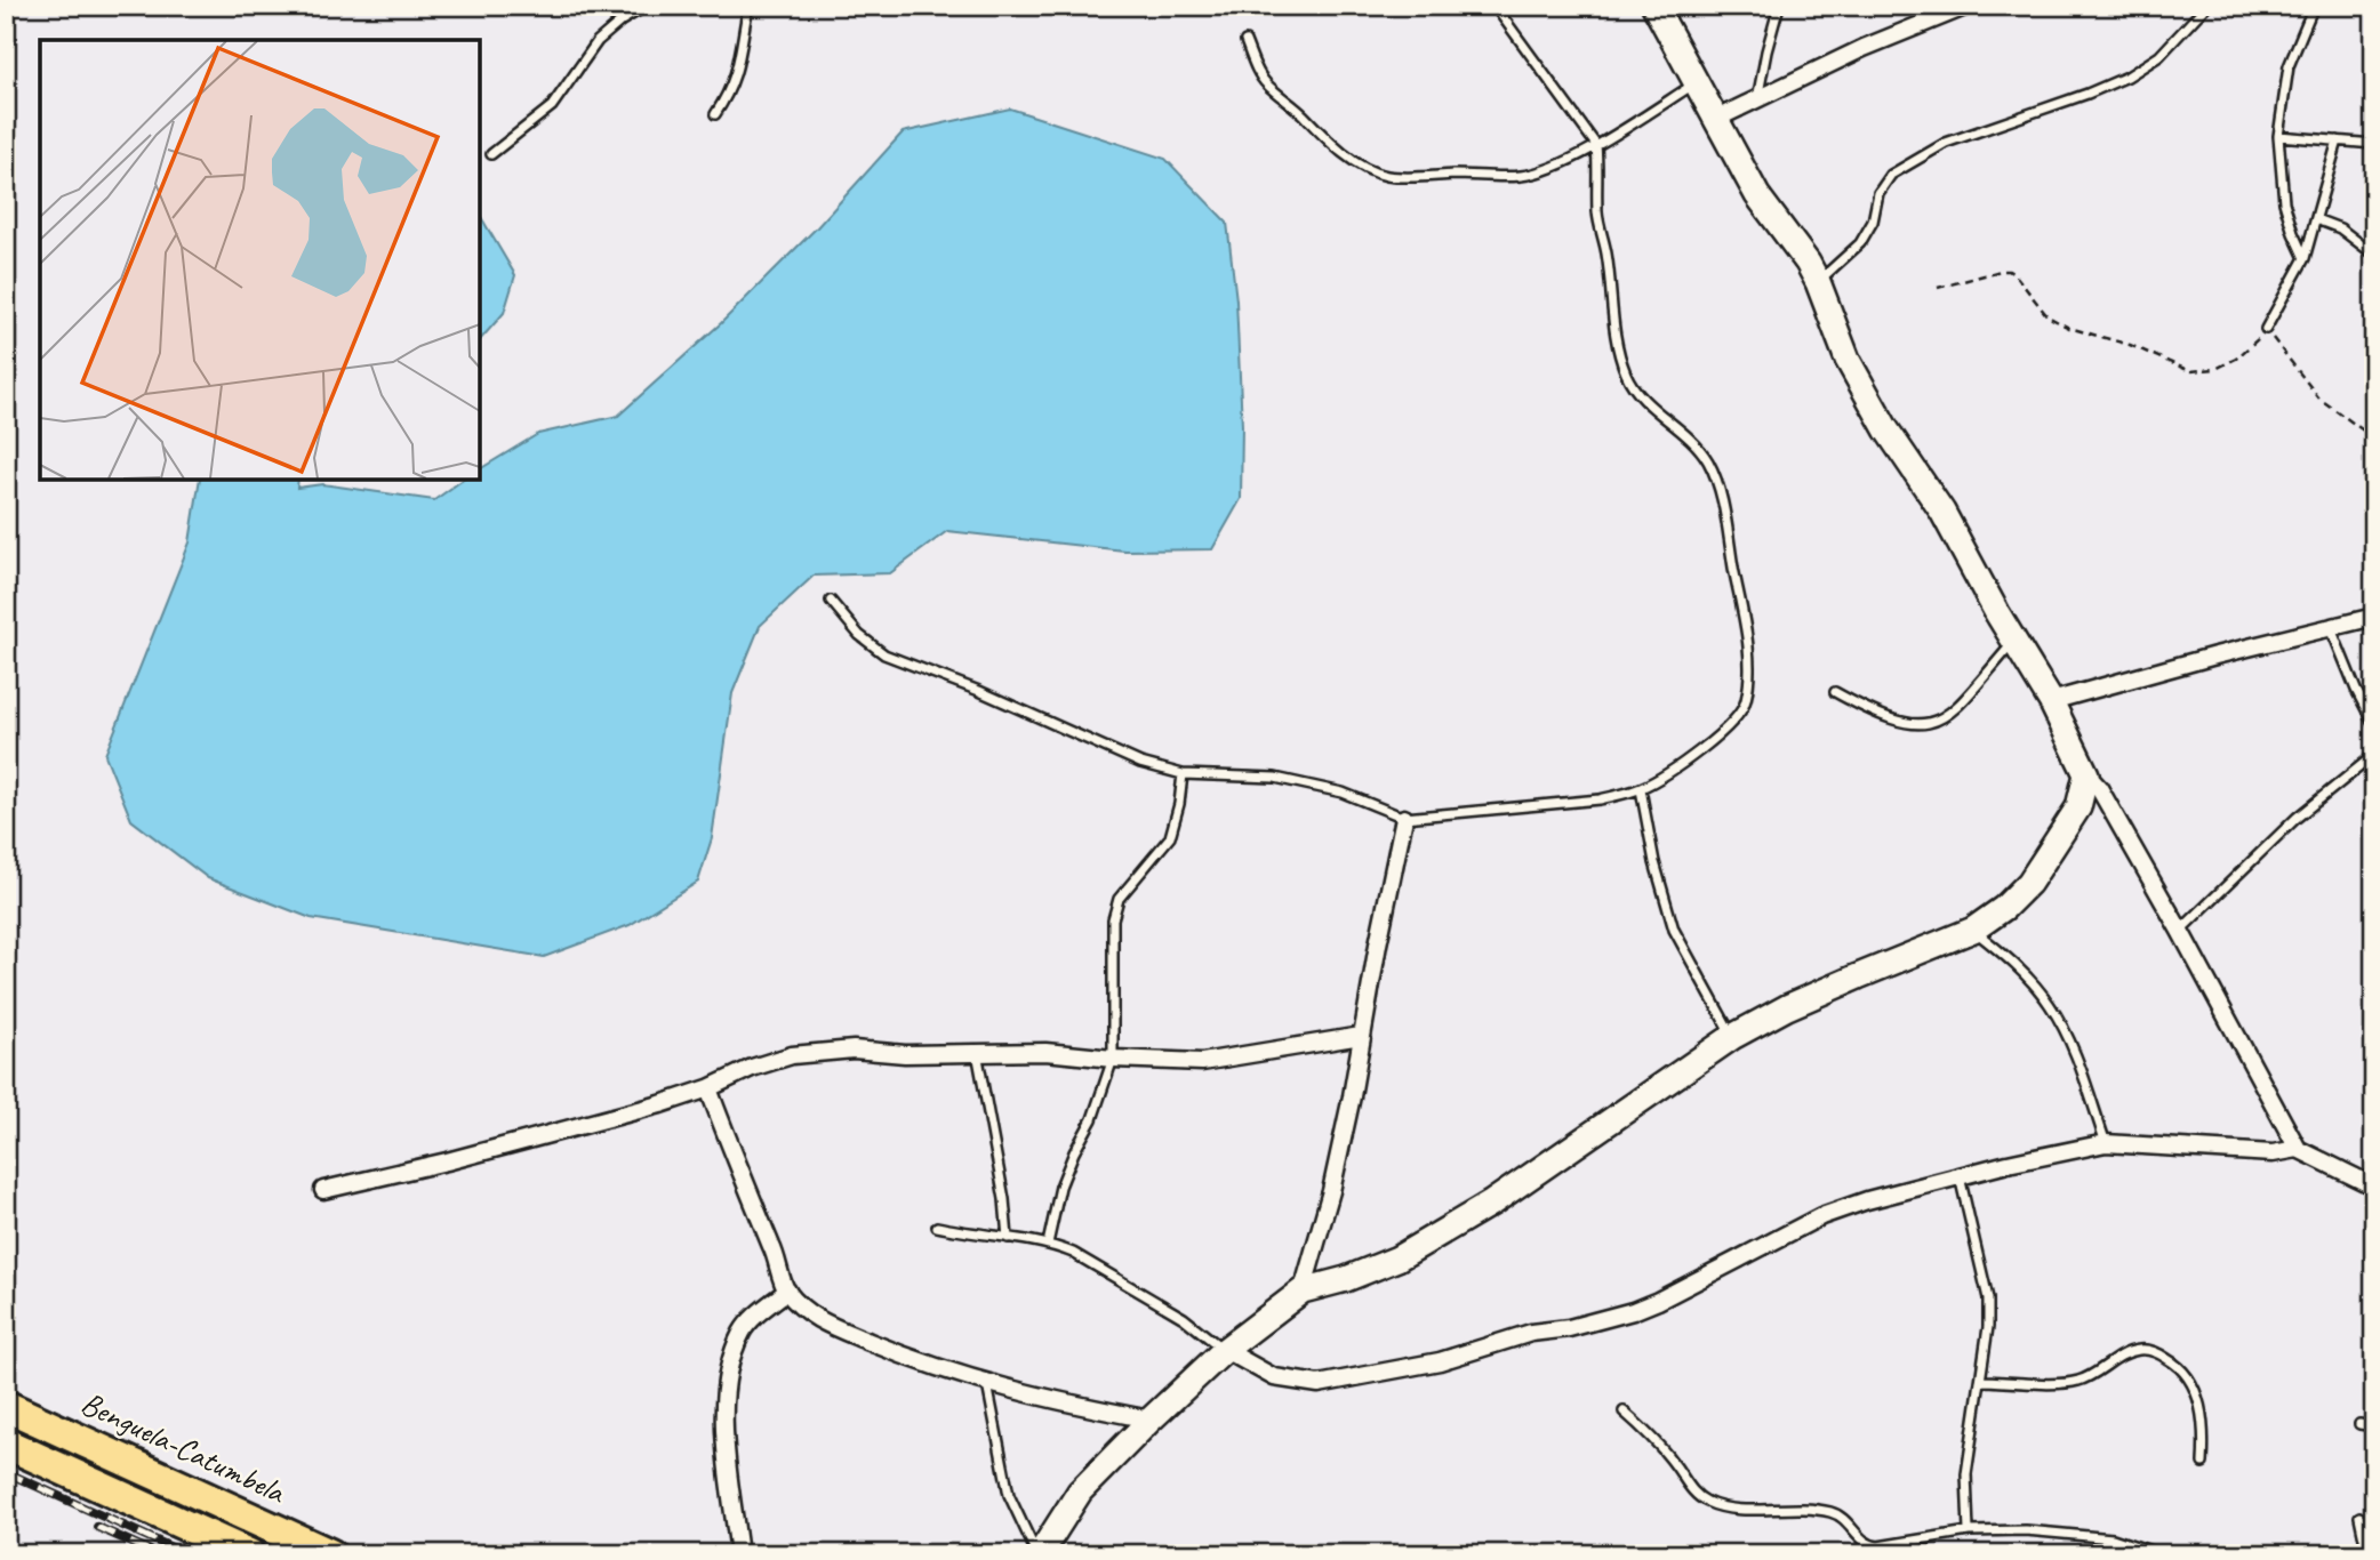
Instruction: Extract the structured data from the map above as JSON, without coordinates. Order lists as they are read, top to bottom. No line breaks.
{"streets":{"highway":["Benguela-Catumbela"]}}
